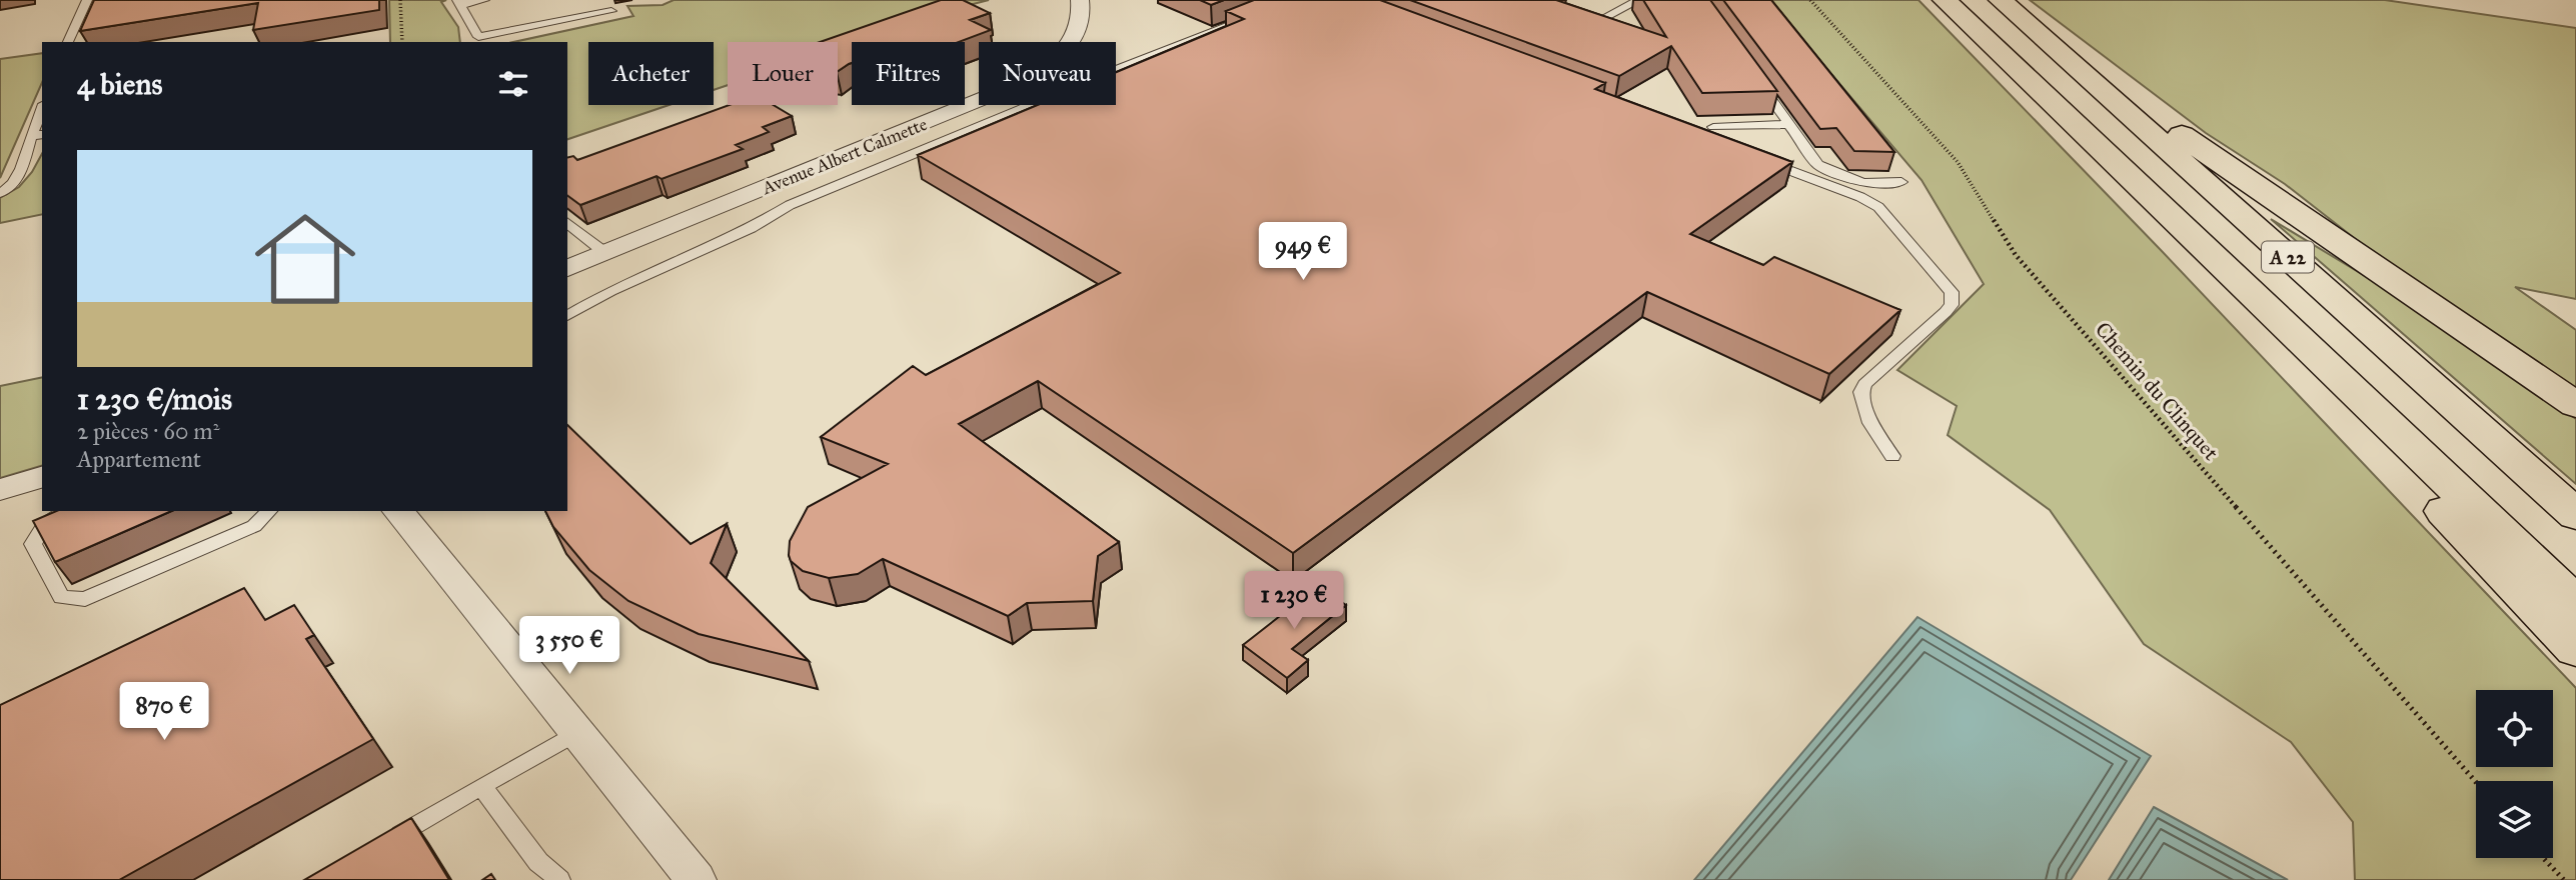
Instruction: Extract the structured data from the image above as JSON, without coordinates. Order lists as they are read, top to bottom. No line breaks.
{"streets":{"highway":["A 22"],"street":["Avenue Albert Calmette"],"path":["Chemin du Clinquet"]},"page":{"chip":["Acheter","Louer","Filtres","Nouveau"],"heading":"4 biens","list":[{"name":"1 230 €/mois","note":"2 pièces · 60 m² · Appartement"}],"price":["949 €","1 230 €","3 550 €","870 €"]}}
